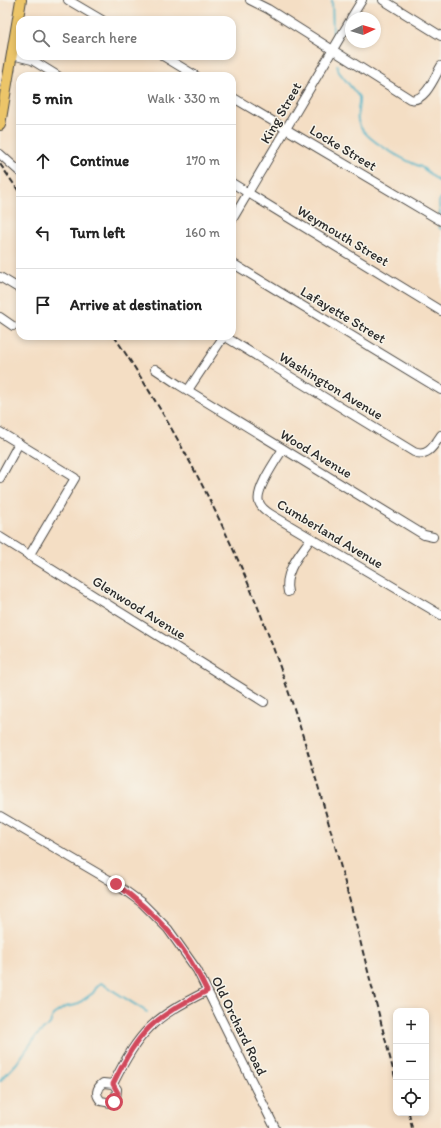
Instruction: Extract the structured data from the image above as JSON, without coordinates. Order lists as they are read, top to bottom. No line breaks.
{"streets":{"street":["King Street","Locke Street","Weymouth Street","Lafayette Street","Washington Avenue","Wood Avenue","Cumberland Avenue","Glenwood Avenue","Old Orchard Road"]},"crossings":[["King Street","Locke Street"],["King Street","Weymouth Street"],["Wood Avenue","Cumberland Avenue"]],"north":"right","page":{"search":"Search here","heading":["5 min","Walk · 330 m"],"list":[["Continue","170 m"],["Turn left","160 m"],"Arrive at destination"],"map_buttons":["+","−"]}}
